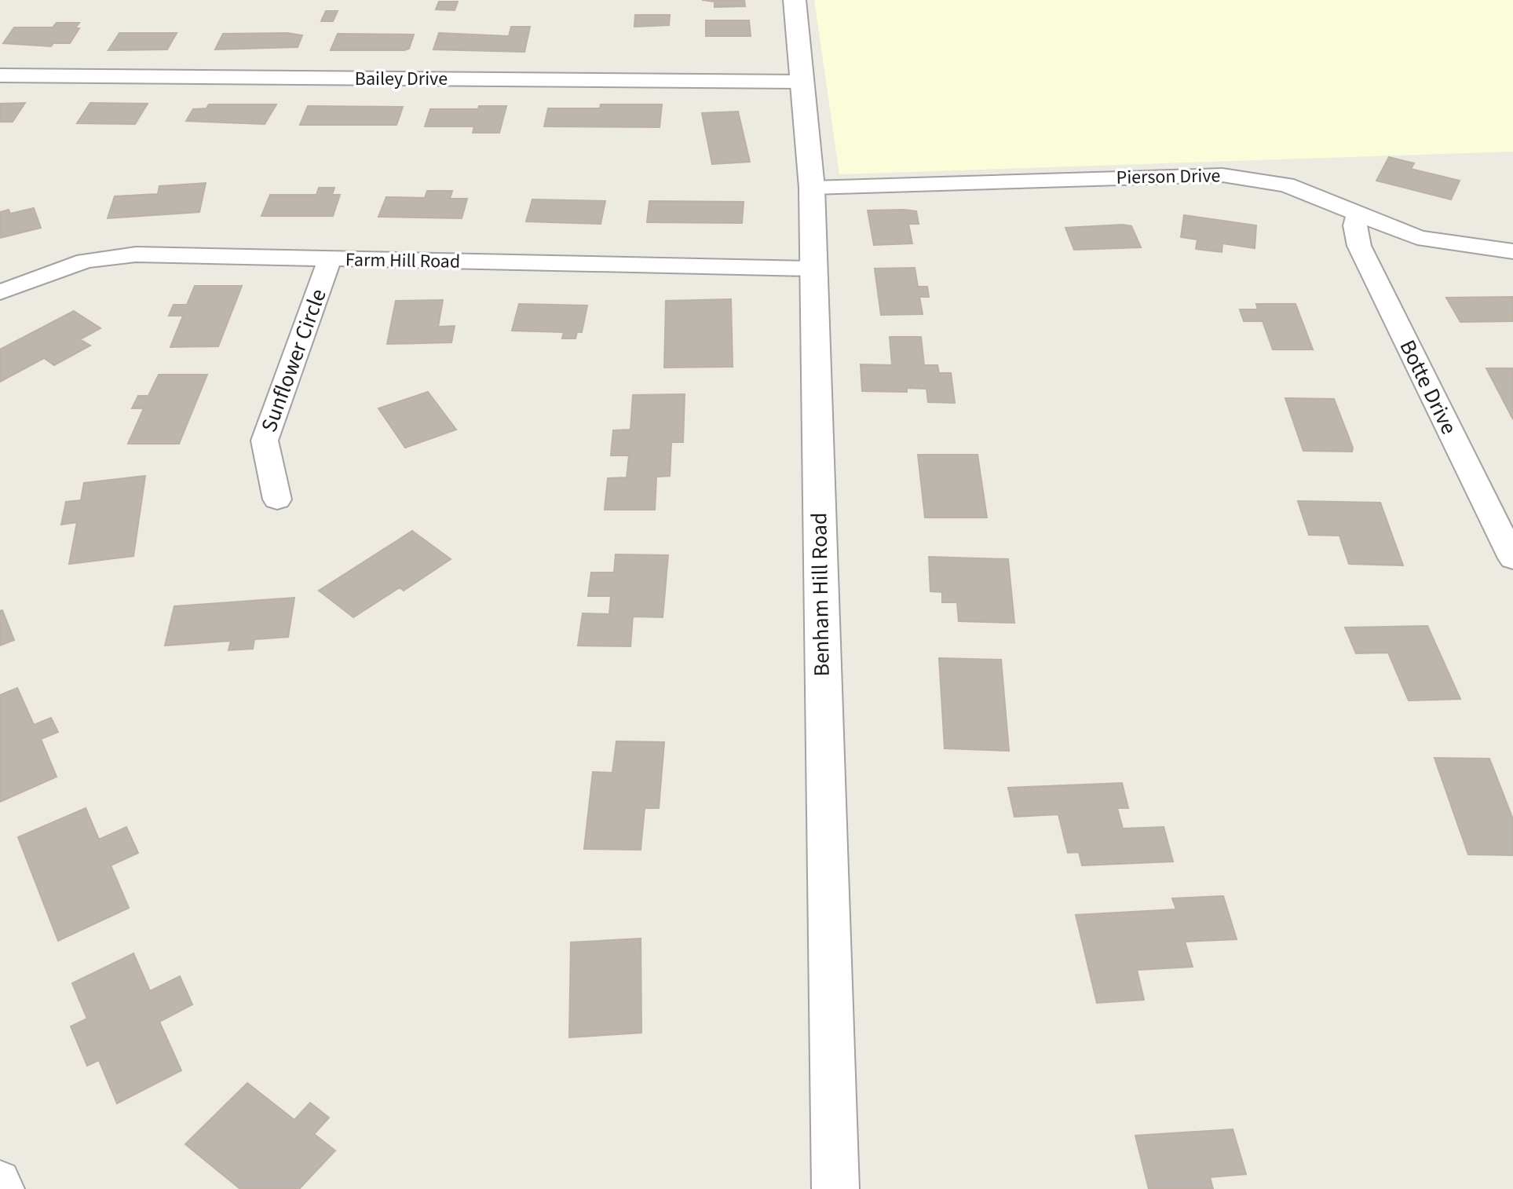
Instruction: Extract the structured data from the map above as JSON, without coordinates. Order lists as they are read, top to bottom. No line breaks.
{"streets":{"street":["Bailey Drive","Pierson Drive","Farm Hill Road","Sunflower Circle","Botte Drive","Benham Hill Road"]},"crossings":[["Bailey Drive","Benham Hill Road"],["Pierson Drive","Botte Drive"],["Pierson Drive","Benham Hill Road"],["Farm Hill Road","Sunflower Circle"],["Farm Hill Road","Benham Hill Road"]]}
